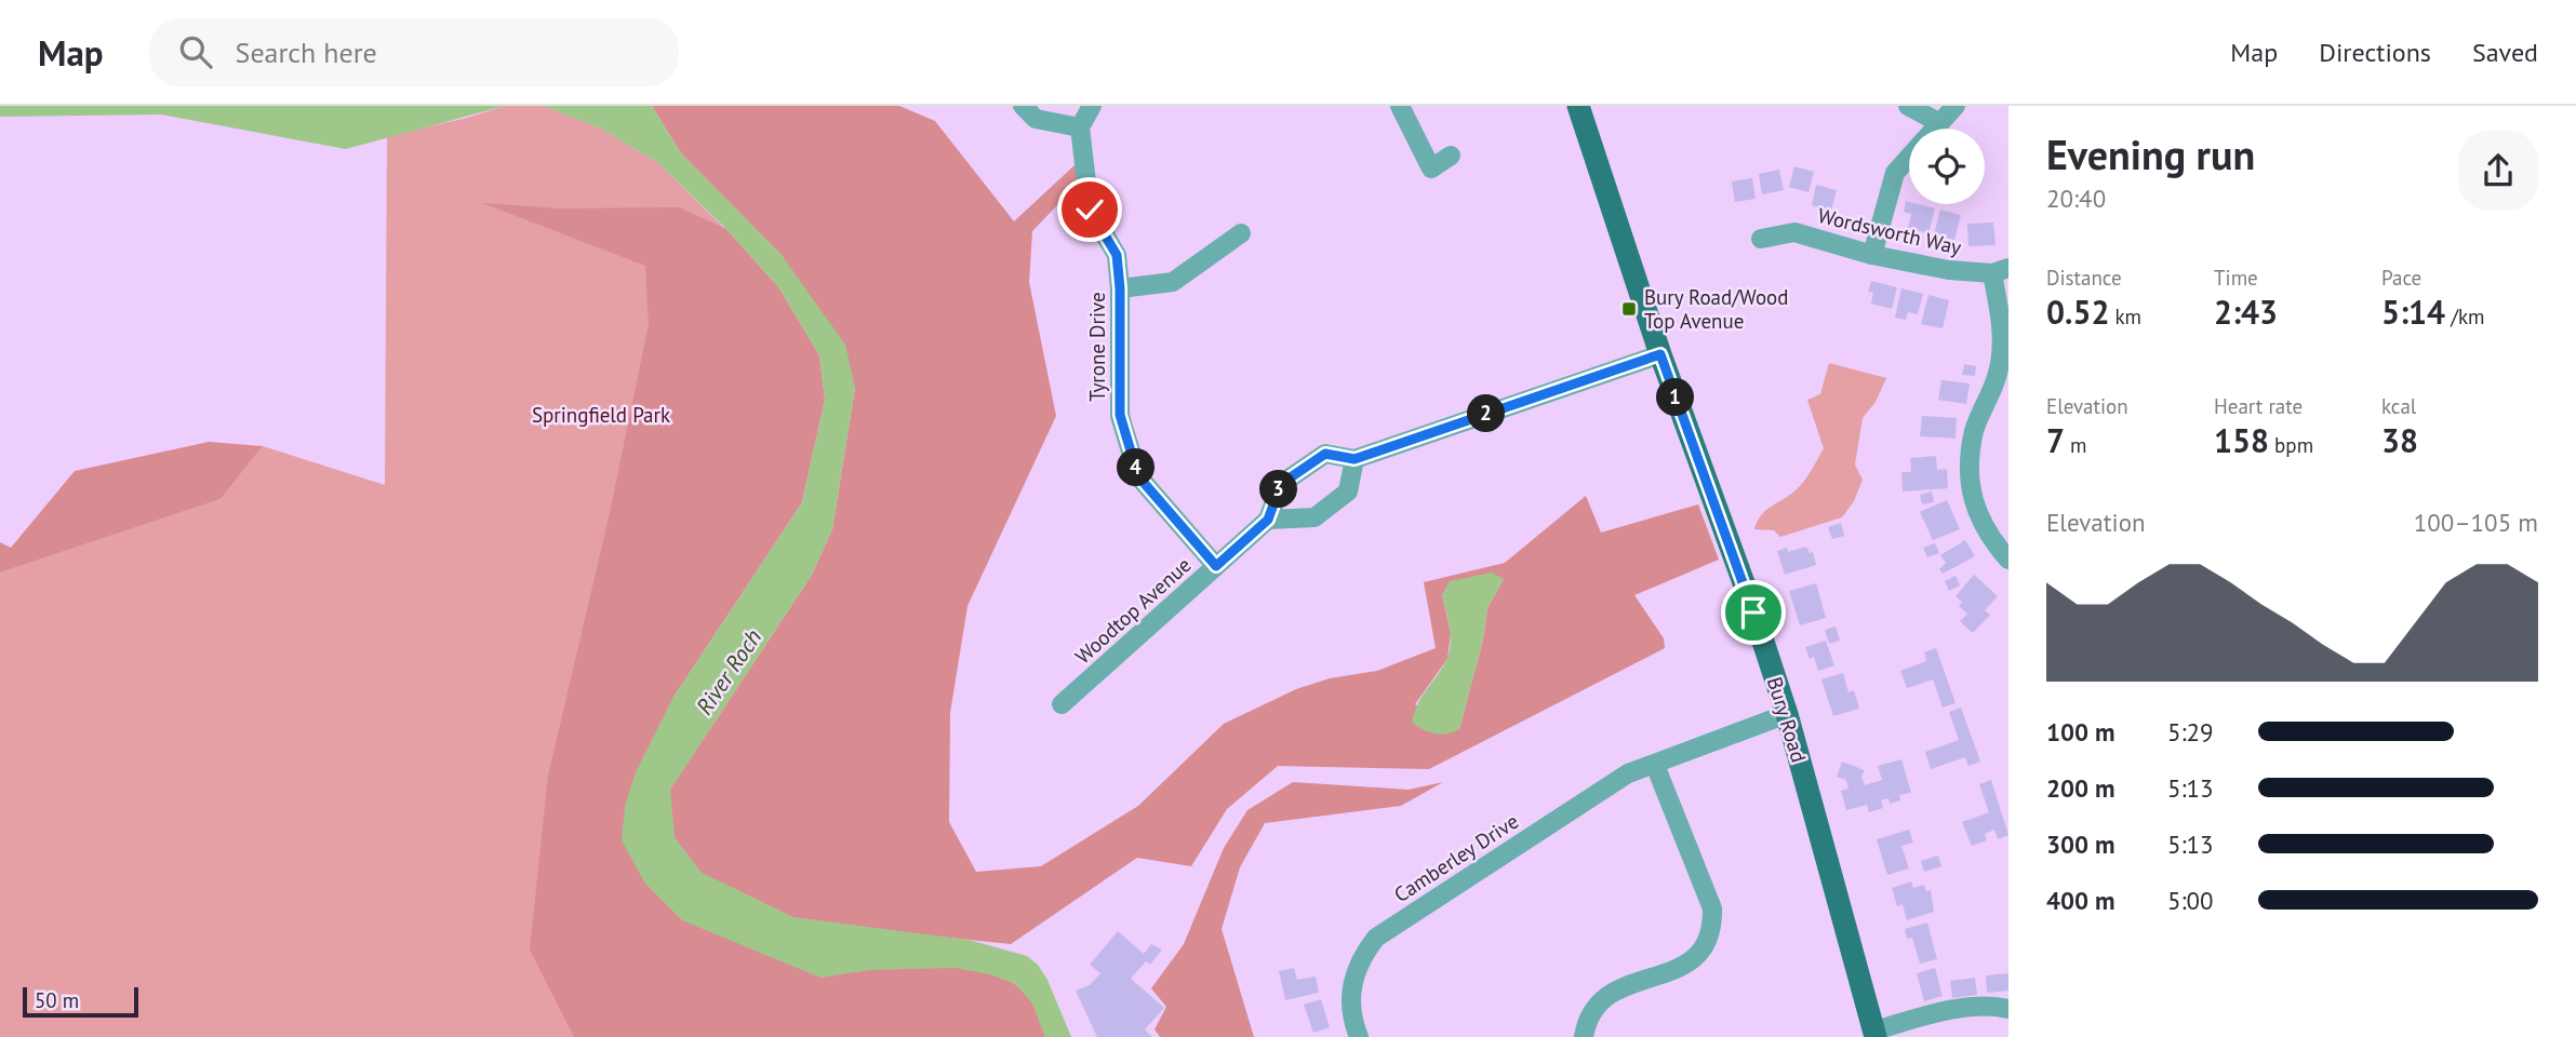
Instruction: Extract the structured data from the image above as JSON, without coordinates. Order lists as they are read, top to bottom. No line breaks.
{"streets":{"main road":["Bury Road"],"street":["Wordsworth Way","Tyrone Drive","Woodtop Avenue","Camberley Drive"]},"crossings":[["Tyrone Drive","Woodtop Avenue"],["Woodtop Avenue","Bury Road"],["Bury Road","Camberley Drive"]],"water":["River Roch"],"parks":["Springfield Park"],"places":{"transit":["Bury Road/Wood Top Avenue"]},"scale_bar":"50 m","page":{"header":"Map","search":"Search here","nav":["Map","Directions","Saved"],"heading":["Evening run","20:40"],"stats":[["Distance","0.52 km"],["Time","2:43"],["Pace","5:14 /km"],["Elevation","7 m"],["Heart rate","158 bpm"],["kcal","38"]],"pins":["1","2","4","3"],"chart":["Elevation","100–105 m"],"list":[{"name":"100 m","note":"5:29"},{"name":"200 m","note":"5:13"},{"name":"300 m","note":"5:13"},{"name":"400 m","note":"5:00"}],"scale":"50 m"}}
